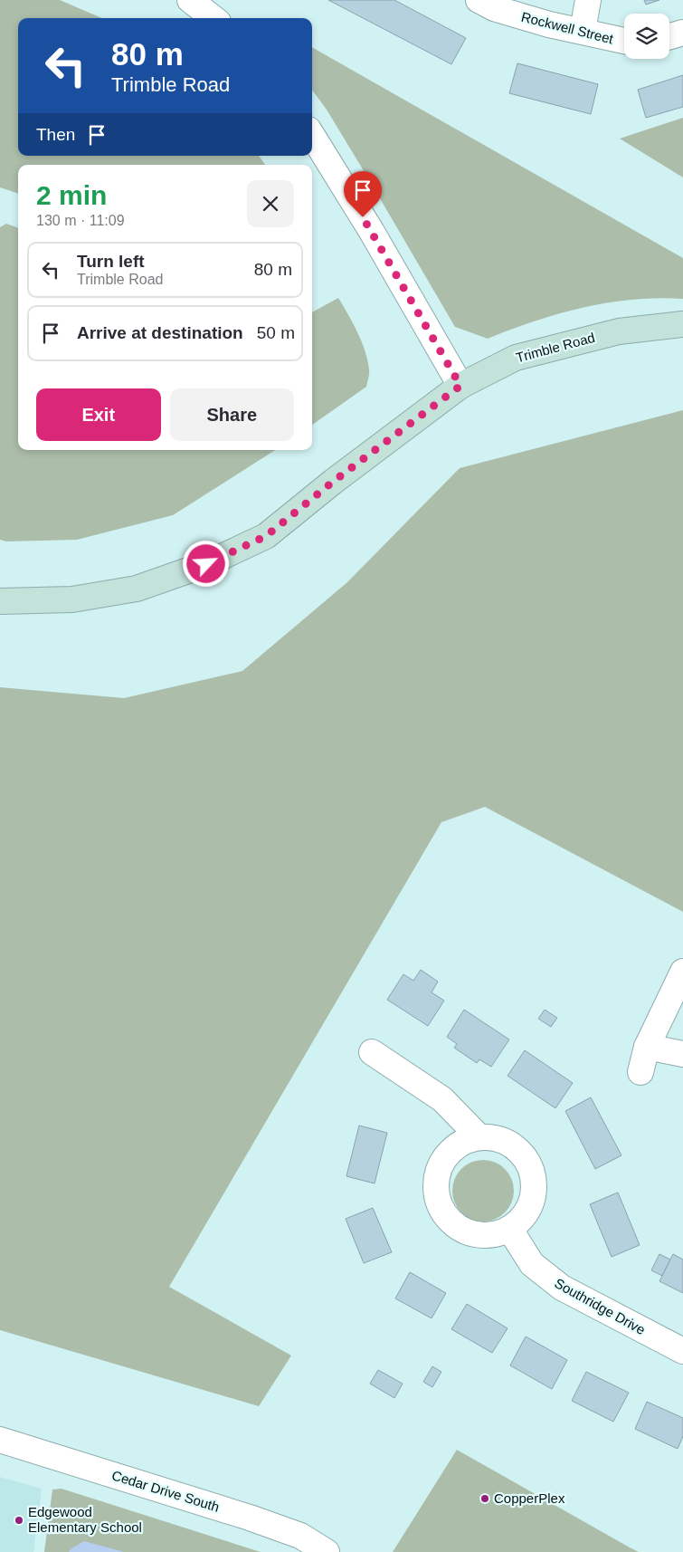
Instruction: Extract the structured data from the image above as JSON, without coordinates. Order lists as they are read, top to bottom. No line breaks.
{"streets":{"street":["Rockwell Street","Trimble Road","Southridge Drive","Cedar Drive South"]},"places":["CopperPlex","Edgewood Elementary School"],"page":{"turn":["80 m","Trimble Road"],"then":"Then","heading":["2 min","130 m · 11:09"],"list":[{"name":"Turn left","note":"Trimble Road","value":"80 m"},{"name":"Arrive at destination","value":"50 m"}],"buttons":["Exit","Share"]}}
